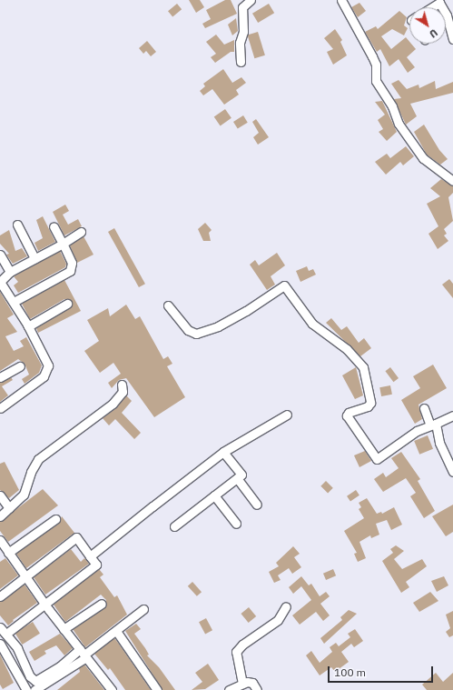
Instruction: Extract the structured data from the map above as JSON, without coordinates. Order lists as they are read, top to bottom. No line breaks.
{"scale_bar":"100 m","north":"bottom right"}
